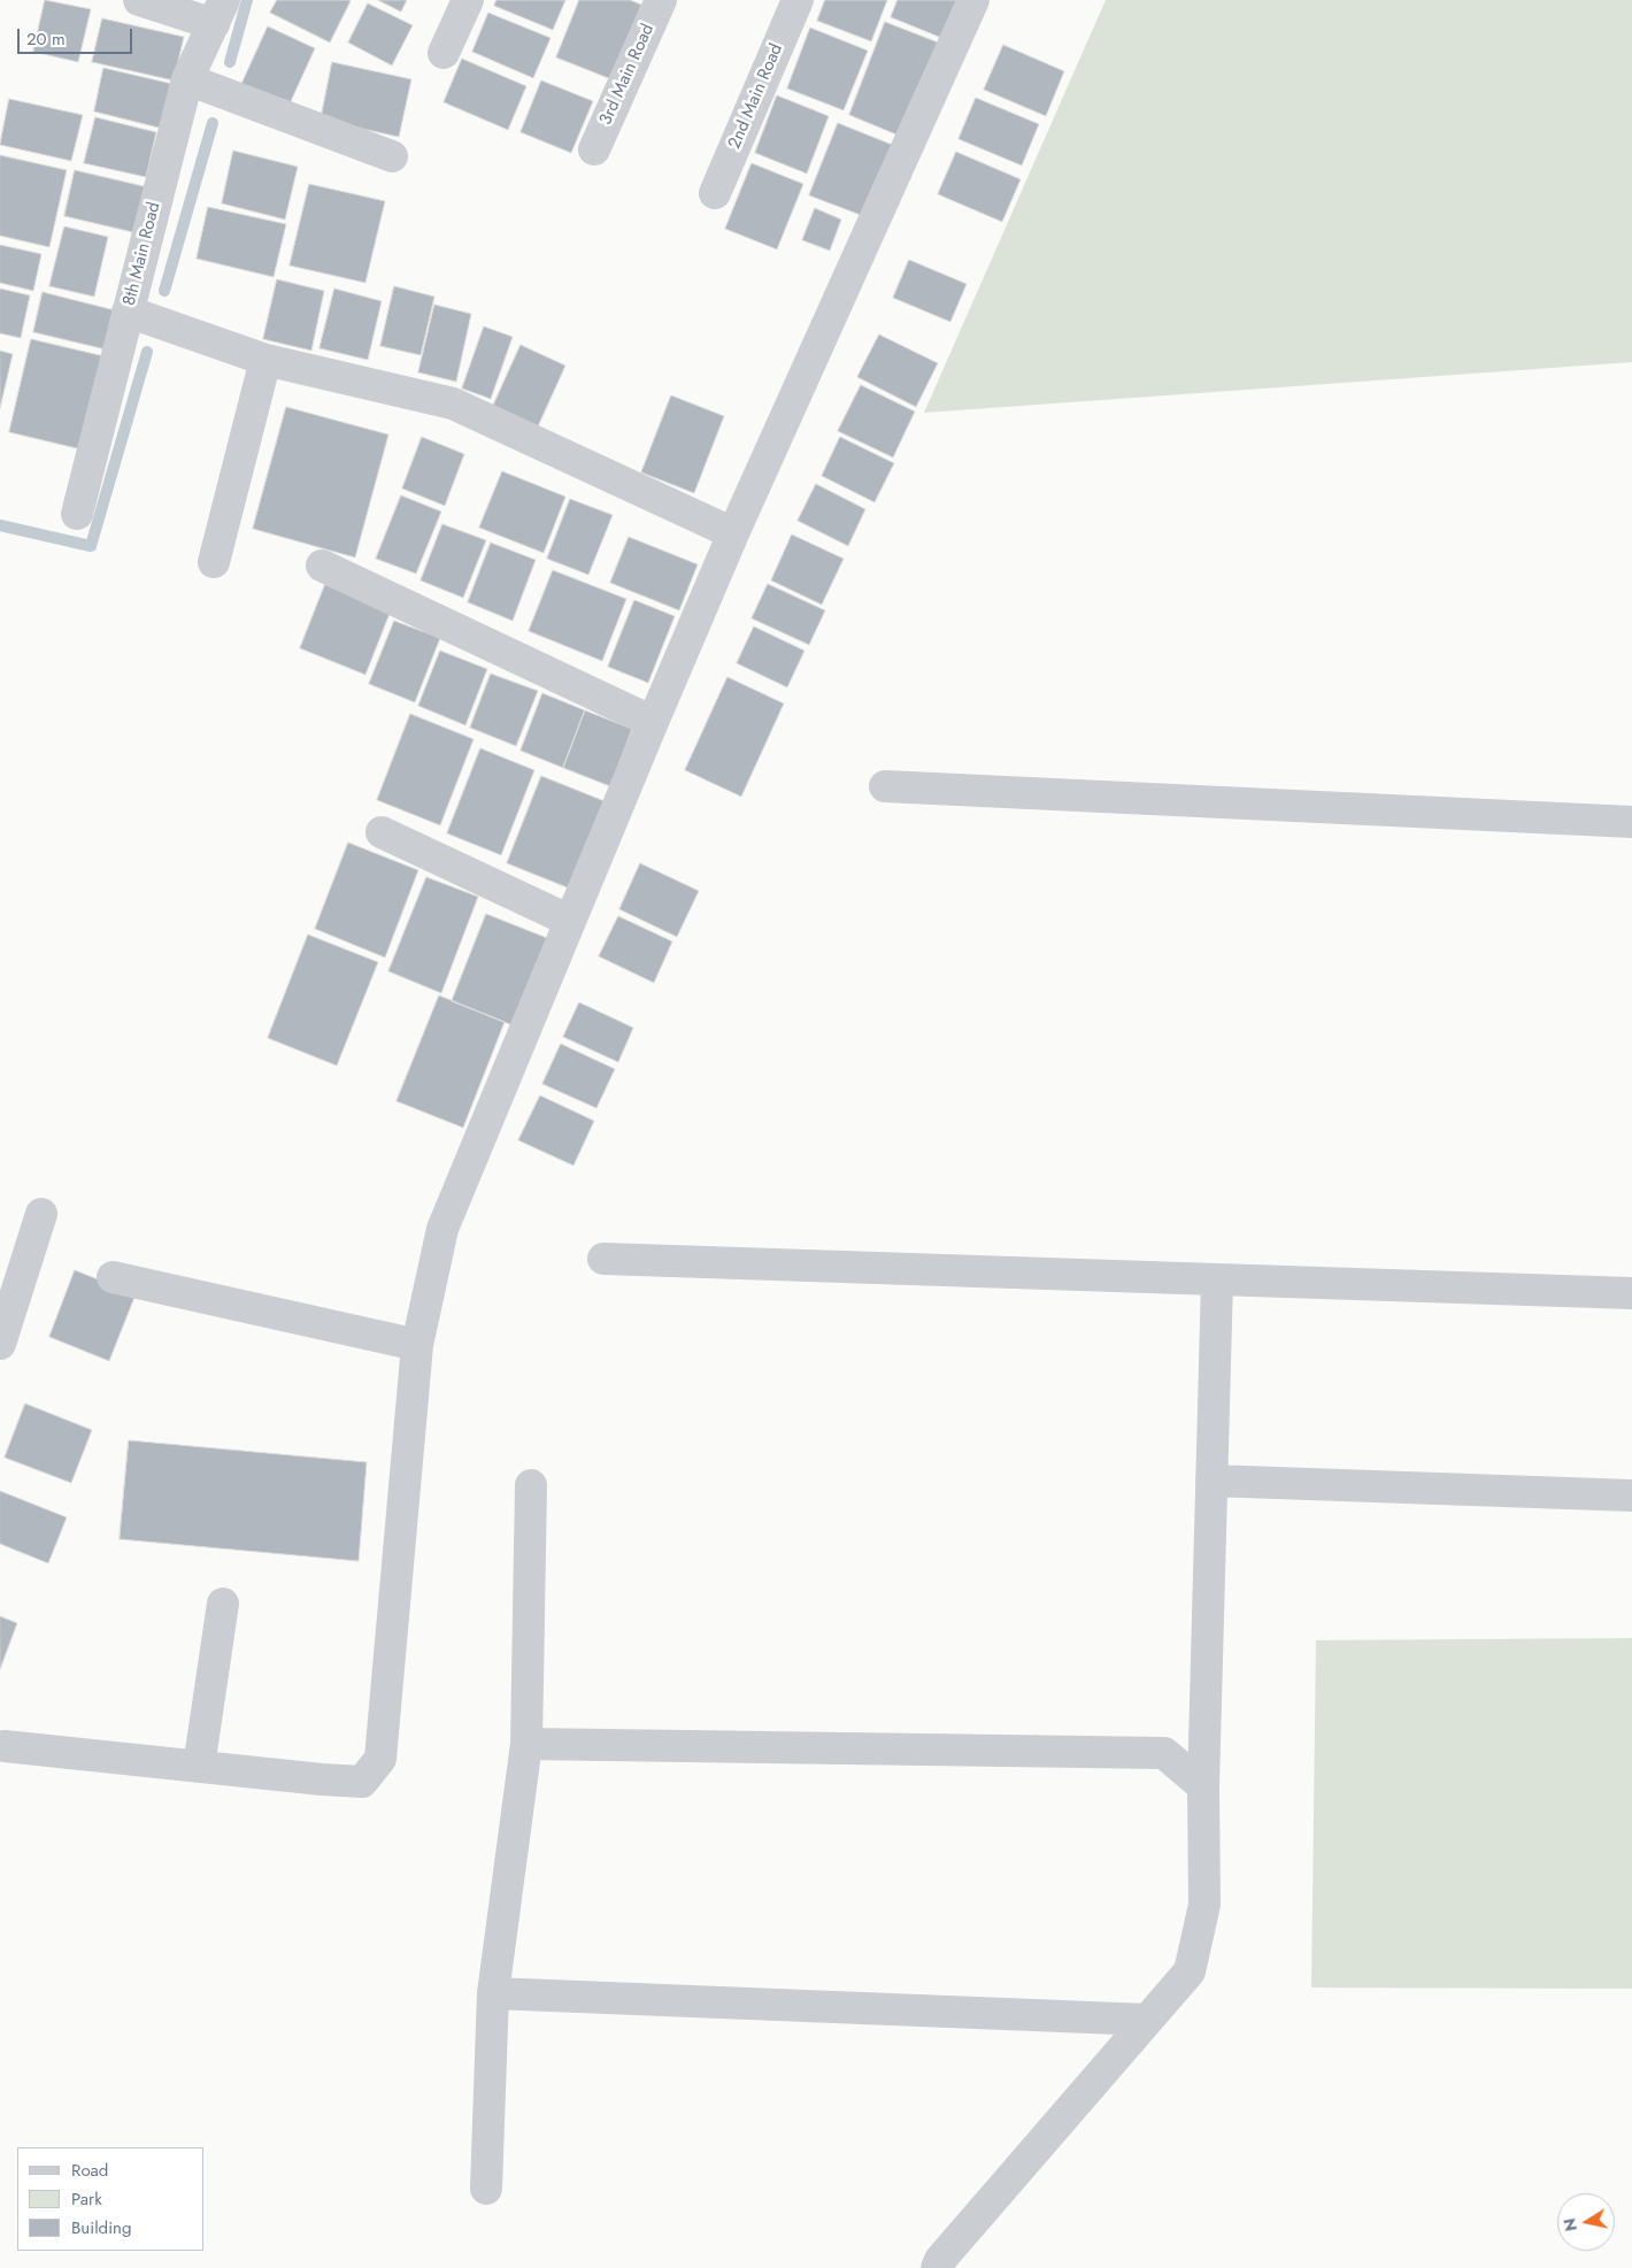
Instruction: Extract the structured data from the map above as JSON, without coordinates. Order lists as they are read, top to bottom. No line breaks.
{"streets":{"street":["3rd Main Road","2nd Main Road","8th Main Road"]},"legend":["Road","Park","Building"],"scale_bar":"20 m","north":"left"}
